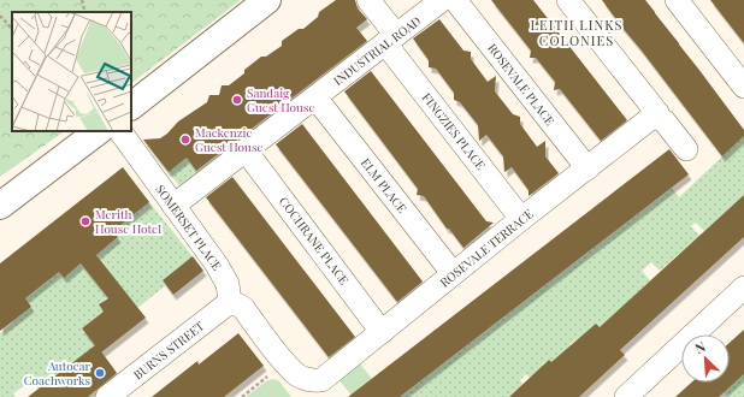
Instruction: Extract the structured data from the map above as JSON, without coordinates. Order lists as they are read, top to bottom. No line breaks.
{"streets":{"street":["INDUSTRIAL ROAD","ROSEVALE PLACE","FINGZIES PLACE","ELM PLACE","SOMERSET PLACE","COCHRANE PLACE","ROSEVALE TERRACE","BURNS STREET"]},"crossings":[["INDUSTRIAL ROAD","FINGZIES PLACE"],["INDUSTRIAL ROAD","ELM PLACE"],["INDUSTRIAL ROAD","SOMERSET PLACE"],["INDUSTRIAL ROAD","COCHRANE PLACE"],["ROSEVALE PLACE","ROSEVALE TERRACE"],["FINGZIES PLACE","ROSEVALE TERRACE"],["ELM PLACE","ROSEVALE TERRACE"],["SOMERSET PLACE","BURNS STREET"],["COCHRANE PLACE","ROSEVALE TERRACE"]],"districts":["LEITH LINKS COLONIES"],"places":["Sandaig Guest House","Mackenzie Guest House","Merith House Hotel","Autocar Coachworks"],"north":"top left"}
